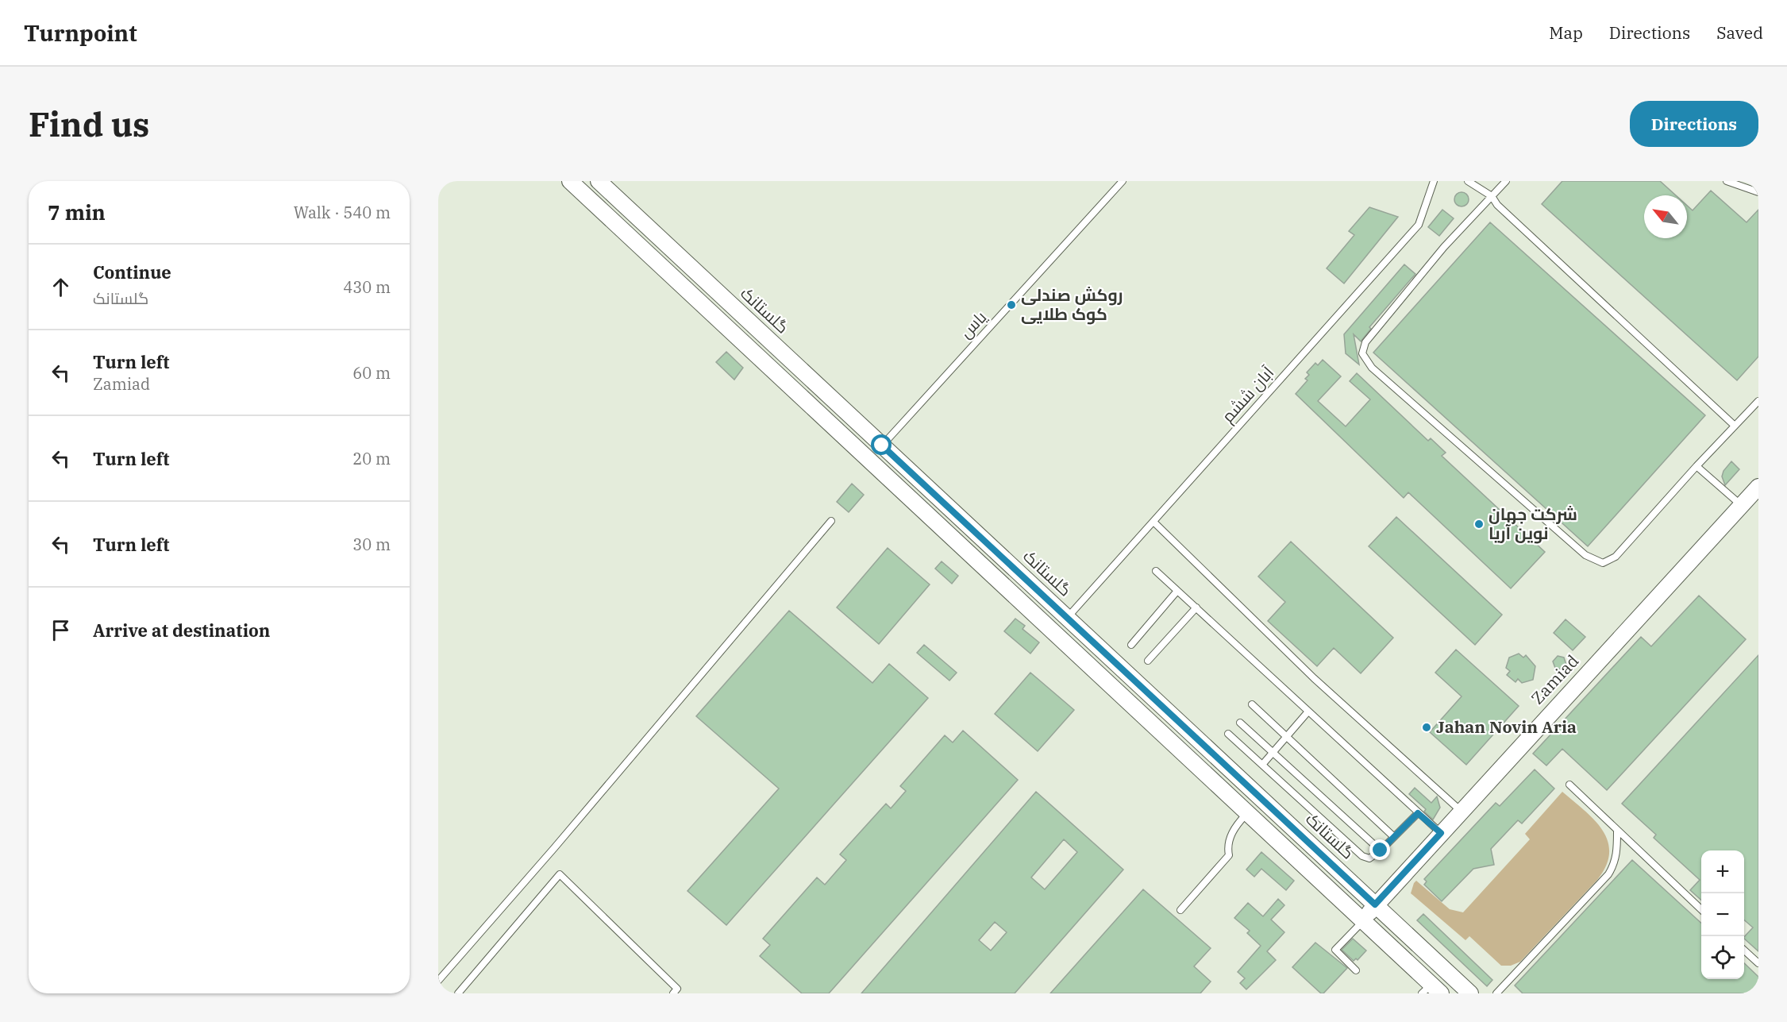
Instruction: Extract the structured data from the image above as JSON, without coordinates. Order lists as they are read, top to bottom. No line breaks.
{"streets":{"street":["گلستانک","Zamiad"],"lane":["یاس","آبان ششم"]},"crossings":[["گلستانک","یاس"],["گلستانک","آبان ششم"],["گلستانک","Zamiad"]],"places":["روکش صندلی کوک طلایی","شرکت جهان نوین آریا","Jahan Novin Aria"],"north":"top left","page":{"header":"Turnpoint","nav":["Map","Directions","Saved"],"buttons":"Directions","title":"Find us","heading":["7 min","Walk · 540 m"],"list":[["Continue","گلستانک","430 m"],["Turn left","Zamiad","60 m"],["Turn left","20 m"],["Turn left","30 m"],"Arrive at destination"],"map_buttons":["+","−"]}}
